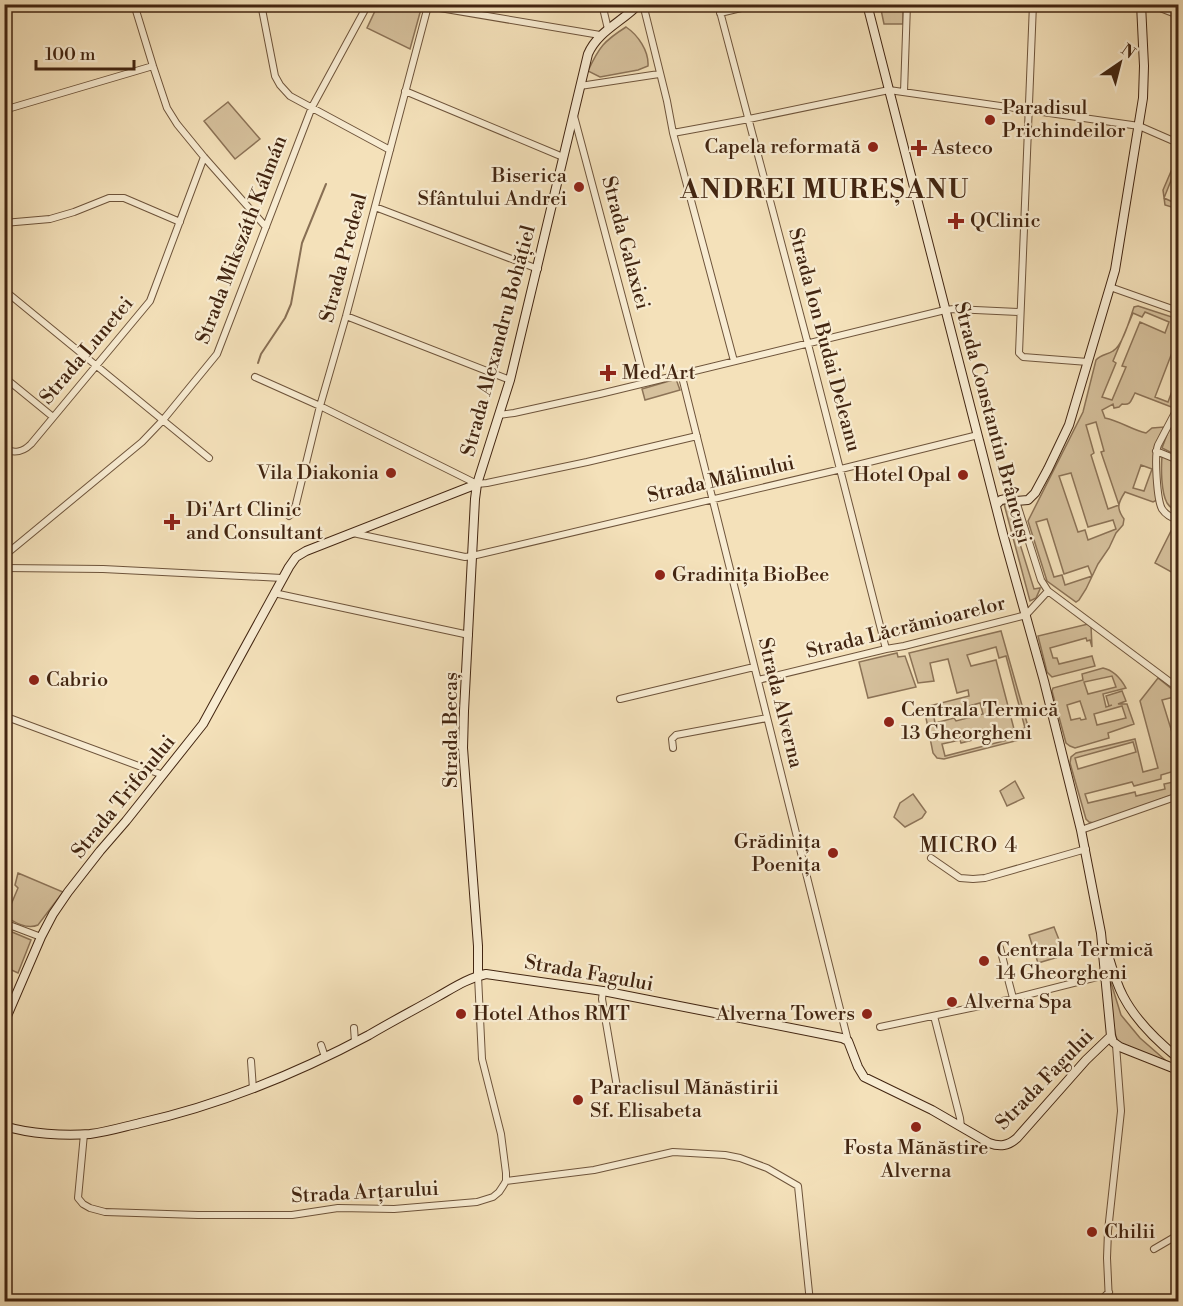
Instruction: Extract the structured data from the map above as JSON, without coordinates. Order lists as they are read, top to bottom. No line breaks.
{"streets":{"main road":["Strada Alexandru Bohățiel","Strada Constantin Brâncuși","Strada Becaș","Strada Trifoiului","Strada Fagului"],"street":["Strada Mikszáth Kálmán","Strada Galaxiei","Strada Predeal","Strada Ion Budai Deleanu","Strada Lunetei","Strada Mălinului","Strada Lăcrămioarelor","Strada Alverna","Strada Arțarului"]},"crossings":[["Strada Galaxiei","Strada Alexandru Bohățiel"],["Strada Ion Budai Deleanu","Strada Mălinului"],["Strada Ion Budai Deleanu","Strada Lăcrămioarelor"],["Strada Alexandru Bohățiel","Strada Becaș"],["Strada Alexandru Bohățiel","Strada Trifoiului"],["Strada Constantin Brâncuși","Strada Mălinului"],["Strada Constantin Brâncuși","Strada Lăcrămioarelor"],["Strada Constantin Brâncuși","Strada Fagului"],["Strada Mălinului","Strada Alverna"],["Strada Mălinului","Strada Becaș"],["Strada Lăcrămioarelor","Strada Alverna"],["Strada Alverna","Strada Fagului"],["Strada Becaș","Strada Trifoiului"],["Strada Becaș","Strada Fagului"],["Strada Fagului","Strada Arțarului"]],"districts":["ANDREI MUREȘANU","MICRO 4"],"places":{"other":["Paradisul Prichindeilor","Capela reformată","Biserica Sfântului Andrei","Vila Diakonia","Hotel Opal","Gradinița BioBee","Cabrio","Centrala Termică 13 Gheorgheni","Grădinița Poenița","Centrala Termică 14 Gheorgheni","Alverna Spa","Hotel Athos RMT","Alverna Towers","Paraclisul Mănăstirii Sf. Elisabeta","Fosta Mănăstire Alverna","Chilii"],"health":["Asteco","QClinic","Med'Art","Di'Art Clinic and Consultant"]},"scale_bar":"100 m","north":"top right"}
